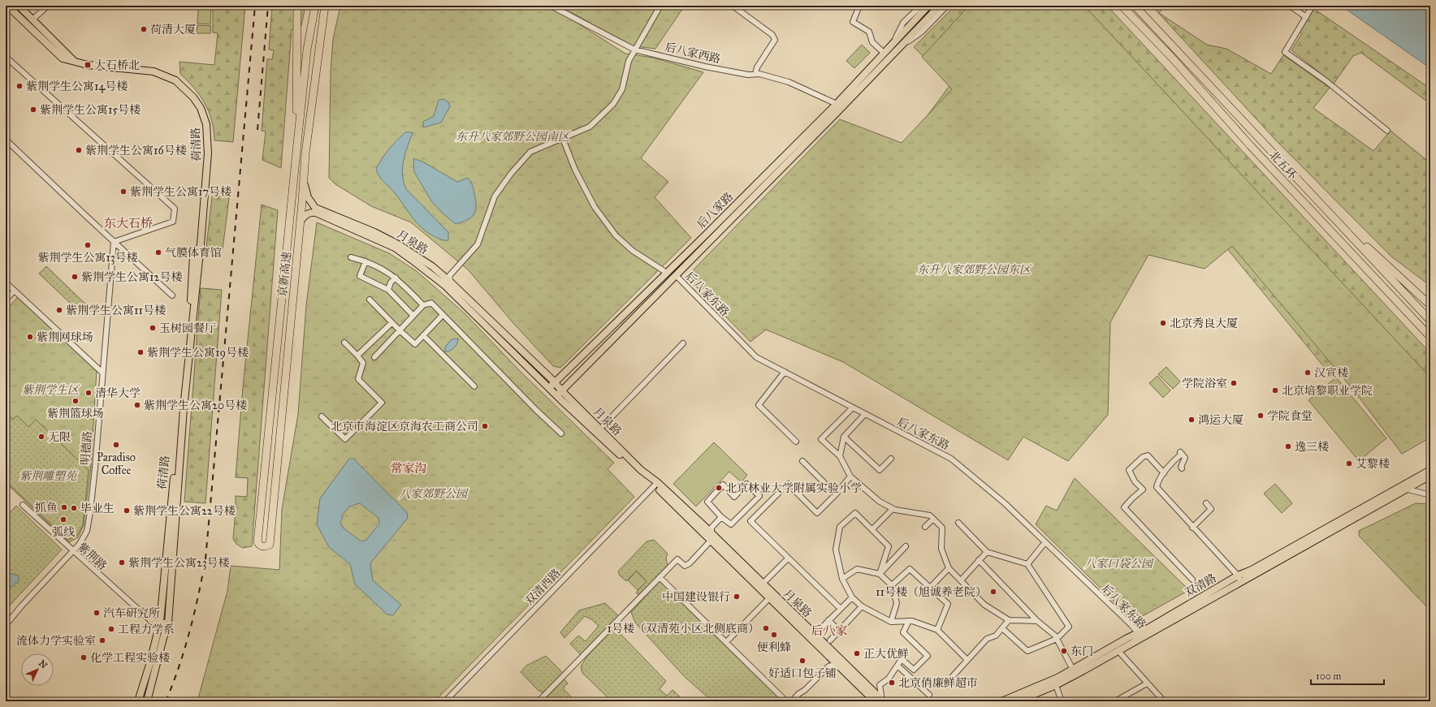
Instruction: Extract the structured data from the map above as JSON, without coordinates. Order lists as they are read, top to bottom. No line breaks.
{"streets":{"highway":["北五环","京新高速"],"main road":["荷清路","后八家路","月泉路","双清路"],"street":["后八家西路","后八家东路","明德路","紫荆路","双清西路"]},"crossings":[["后八家西路","后八家路"],["后八家路","月泉路"],["后八家路","后八家东路"],["月泉路","京新高速"],["月泉路","双清西路"],["后八家东路","双清路"],["明德路","紫荆路"]],"districts":["东大石桥","常家沟","后八家"],"parks":["东升八家郊野公园南区","东升八家郊野公园东区","紫荆学生区","紫荆雕塑苑","八家郊野公园","八家口袋公园"],"places":{"other":["荷清大厦","紫荆学生公寓14号楼","紫荆学生公寓15号楼","紫荆学生公寓16号楼","紫荆学生公寓17号楼","紫荆学生公寓13号楼","气膜体育馆","紫荆学生公寓12号楼","紫荆学生公寓11号楼","北京秀良大厦","玉树园餐厅","紫荆网球场","紫荆学生公寓19号楼","汉宣楼","学院浴室","北京培黎职业学院","清华大学","紫荆篮球场","紫荆学生公寓20号楼","学院食堂","鸿运大厦","北京市海淀区京海农工商公司","无限","Paradiso Coffee","逸三楼","艾黎楼","北京林业大学附属实验小学","抓鱼","毕业生","紫荆学生公寓22号楼","弧线","紫荆学生公寓23号楼","11号楼（旭诚养老院）","中国建设银行","汽车研究所","1号楼（双清苑小区北侧底商）","工程力学系","便利蜂","流体力学实验室","东门","正大优鲜","化学工程实验楼","好适口包子铺","北京俏廉鲜超市"],"transit":["大石桥北"]},"scale_bar":"100 m","north":"top right"}
